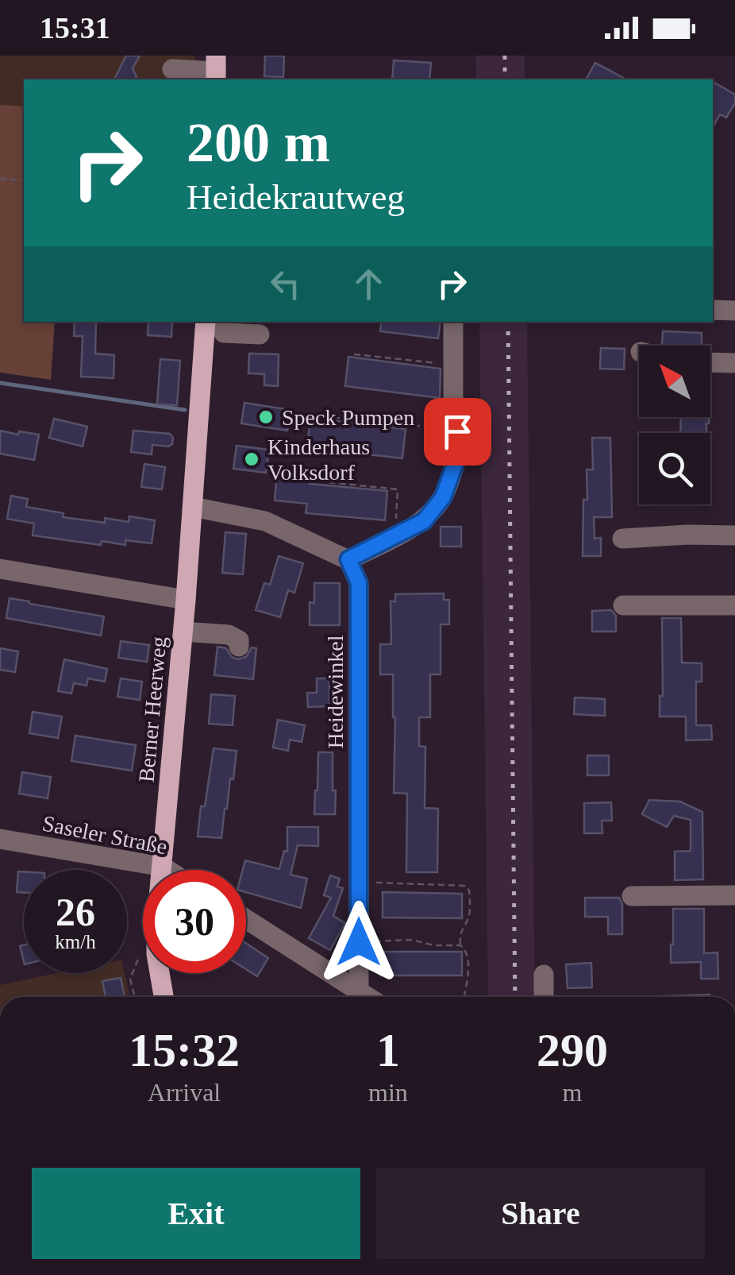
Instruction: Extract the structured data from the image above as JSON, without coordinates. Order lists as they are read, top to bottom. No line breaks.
{"streets":{"main road":["Berner Heerweg"],"street":["Heidewinkel","Saseler Straße"]},"crossings":[["Berner Heerweg","Saseler Straße"]],"places":["Speck Pumpen","Kinderhaus Volksdorf"],"north":"top left","page":{"status":"15:31","turn":["200 m","Heidekrautweg"],"speed":"26 km/h","limit":"30","eta":["15:32","Arrival","1","min","290","m"],"buttons":["Exit","Share"]}}
